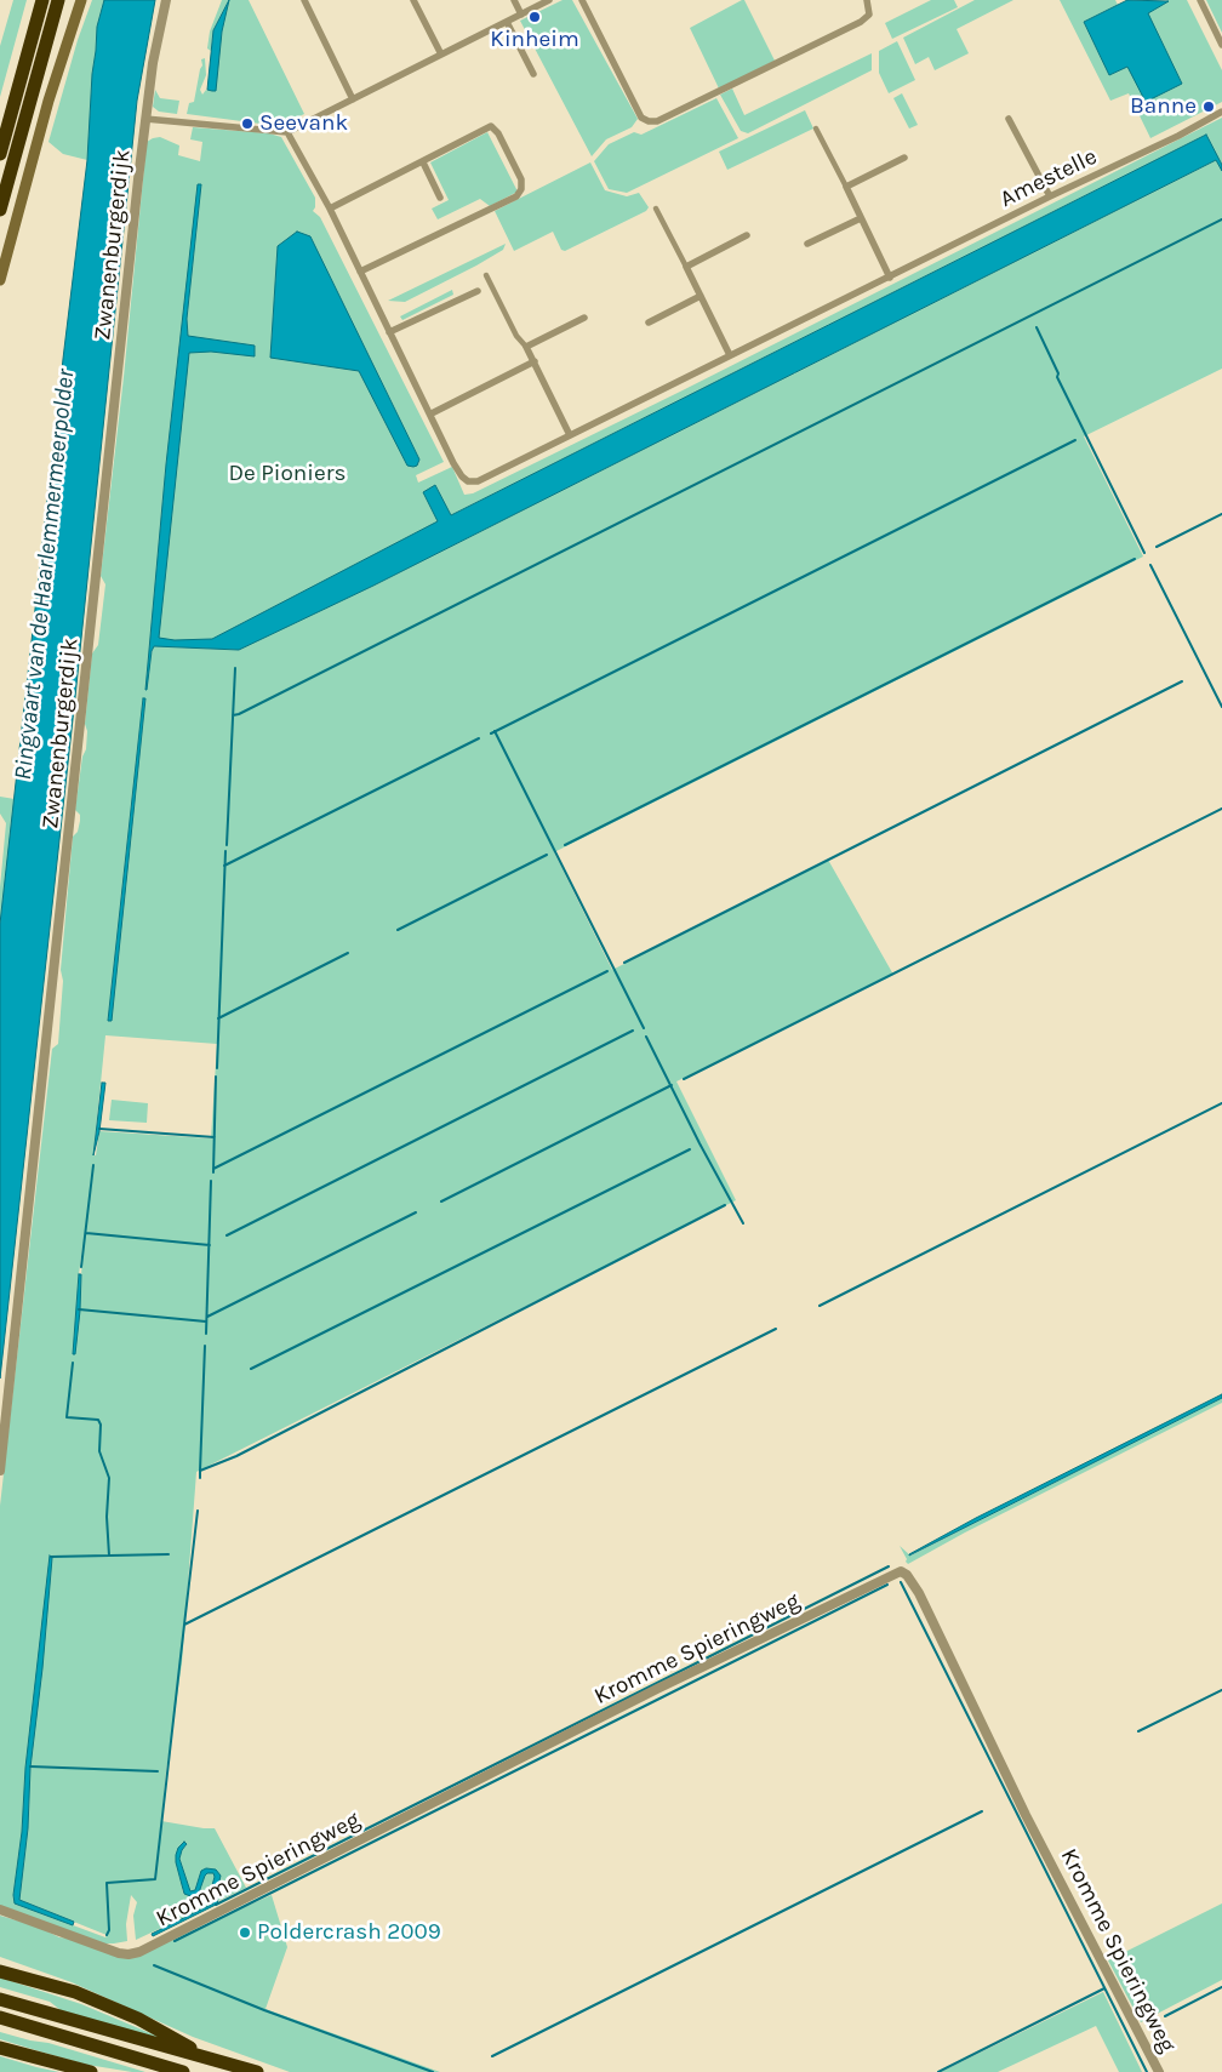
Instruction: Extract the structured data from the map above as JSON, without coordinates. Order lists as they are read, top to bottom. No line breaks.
{"streets":{"street":["Amestelle","Zwanenburgerdijk","Kromme Spieringweg"]},"water":["Ringvaart van de Haarlemmermeerpolder"],"parks":["De Pioniers"],"places":["Kinheim","Banne","Seevank","Poldercrash 2009"]}
